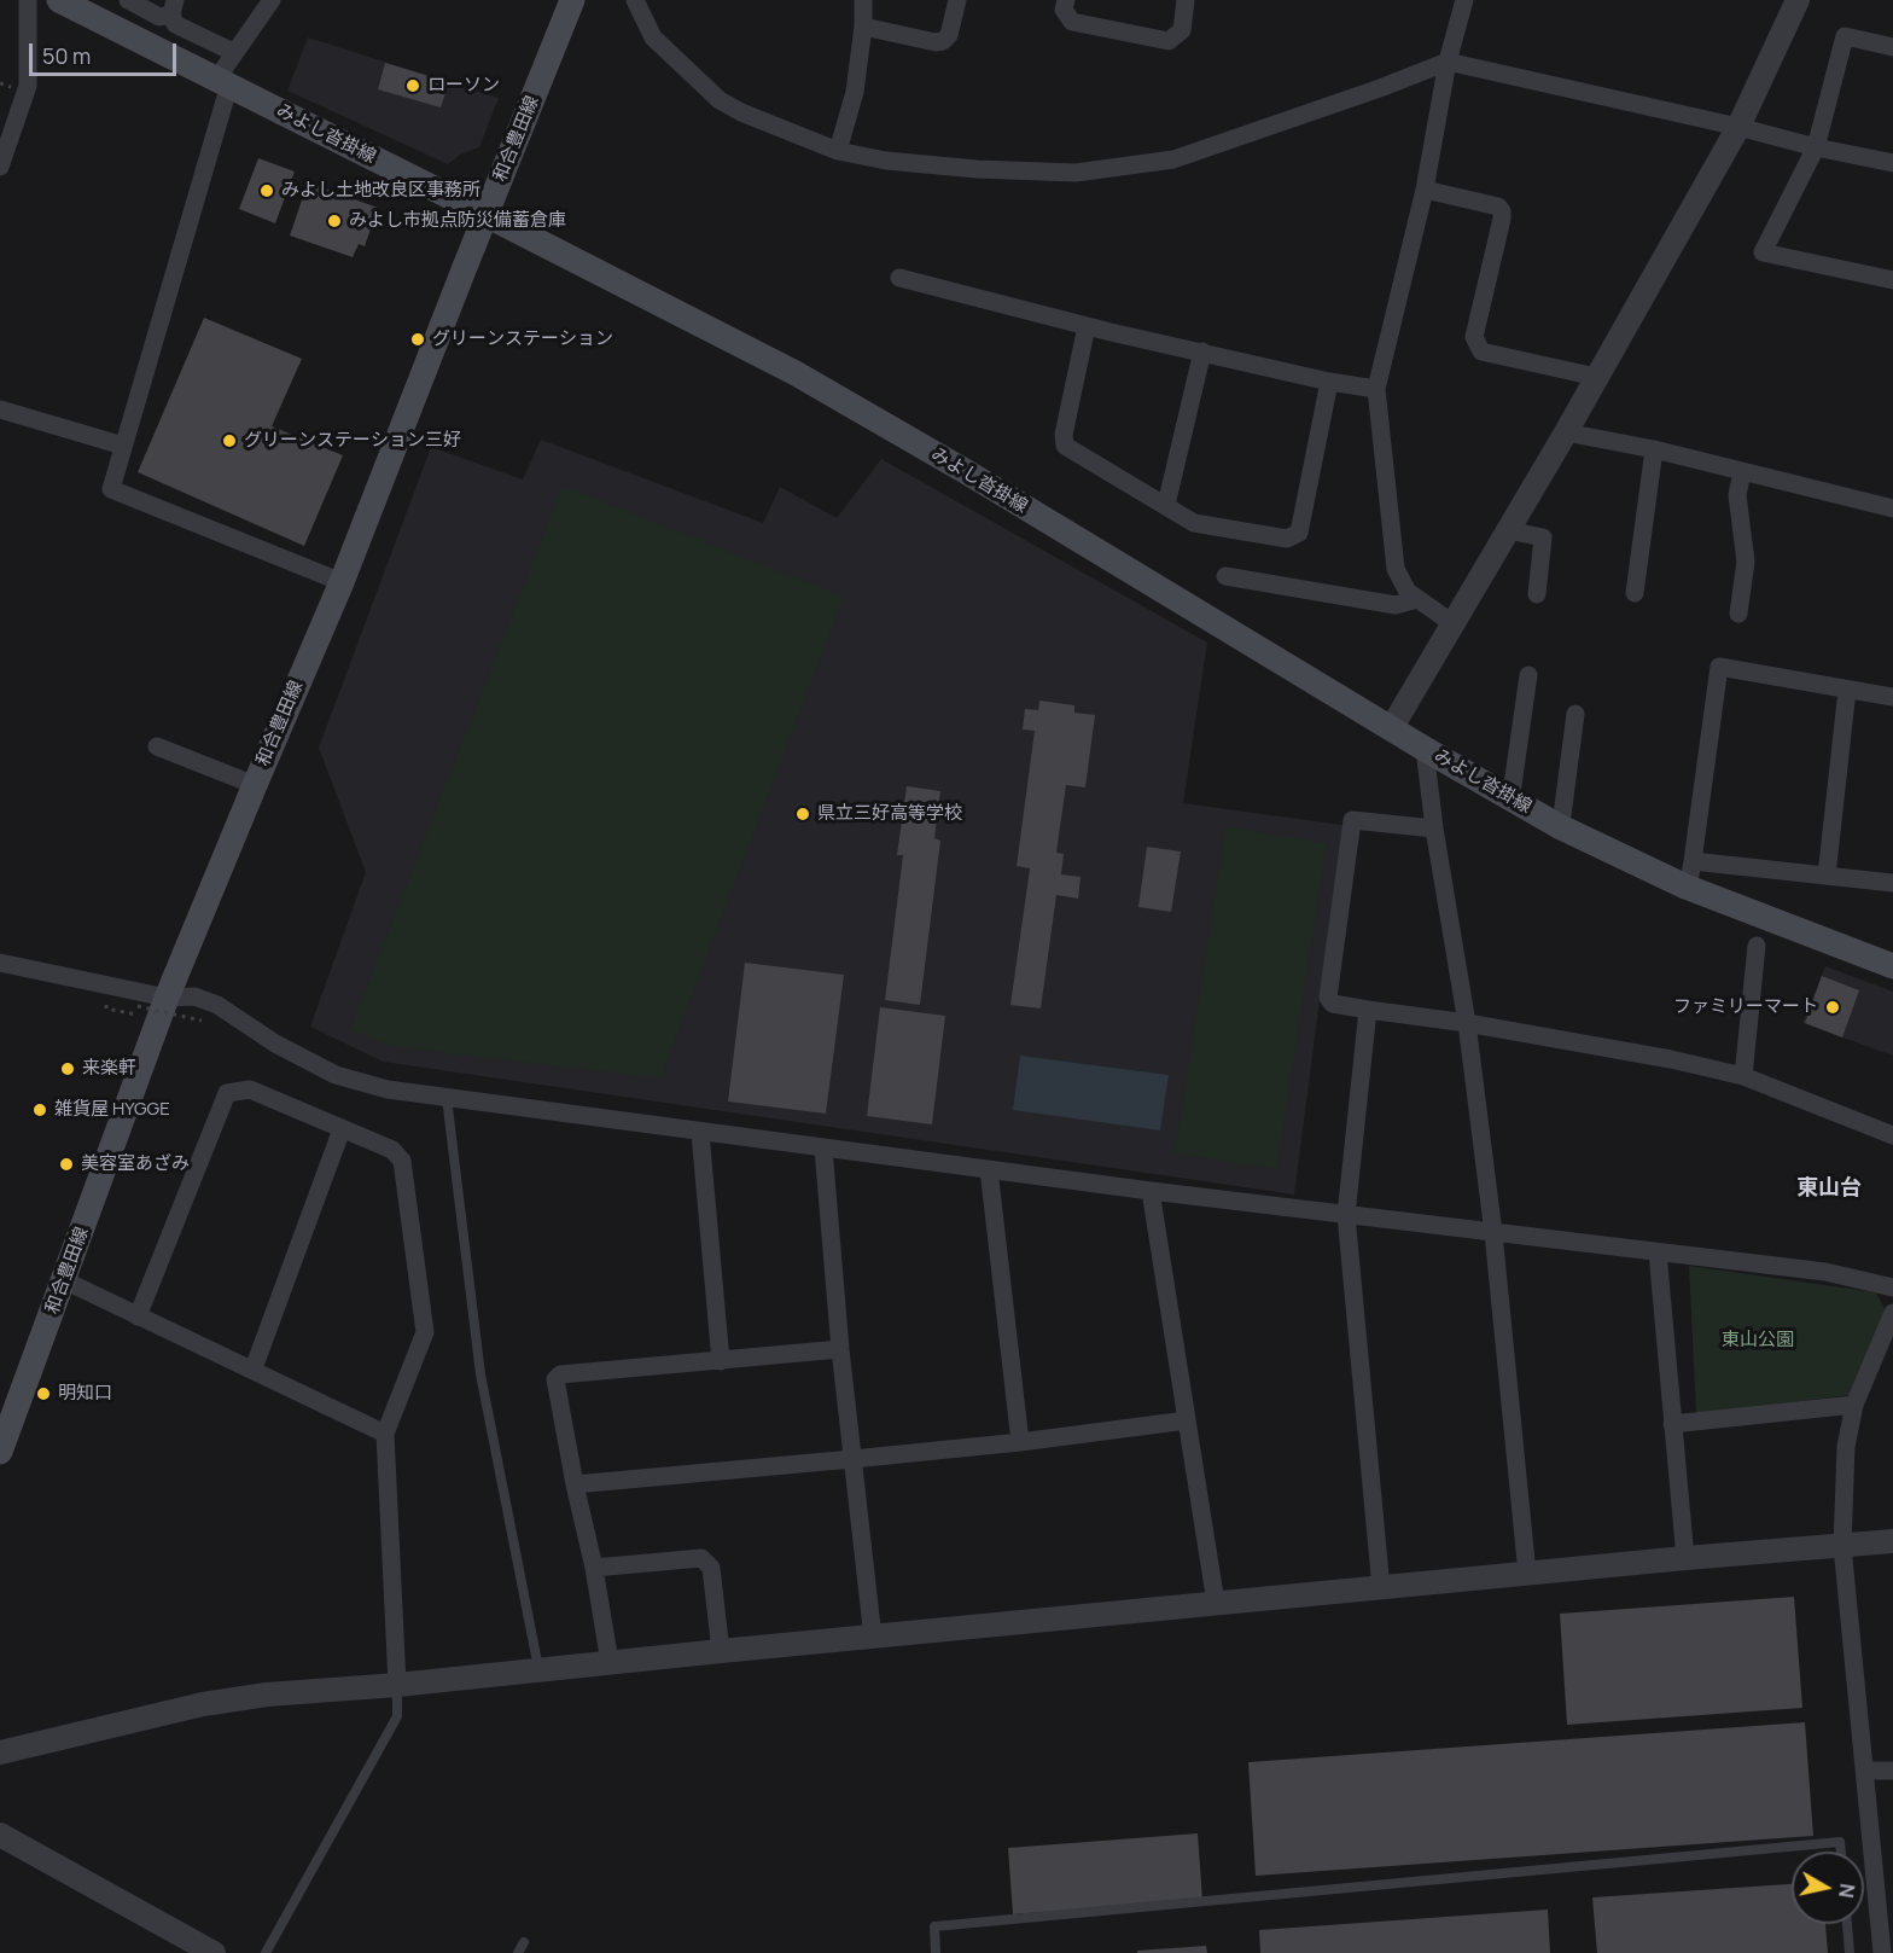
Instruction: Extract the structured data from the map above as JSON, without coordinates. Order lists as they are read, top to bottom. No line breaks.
{"streets":{"main road":["みよし沓掛線","和合豊田線"]},"crossings":[["みよし沓掛線","和合豊田線"]],"districts":["東山台"],"parks":["東山公園"],"places":["ローソン","みよし土地改良区事務所","みよし市拠点防災備蓄倉庫","グリーンステーション","グリーンステーション三好","県立三好高等学校","ファミリーマート","来楽軒","雑貨屋 HYGGE","美容室あざみ","明知口"],"scale_bar":"50 m","north":"right"}
